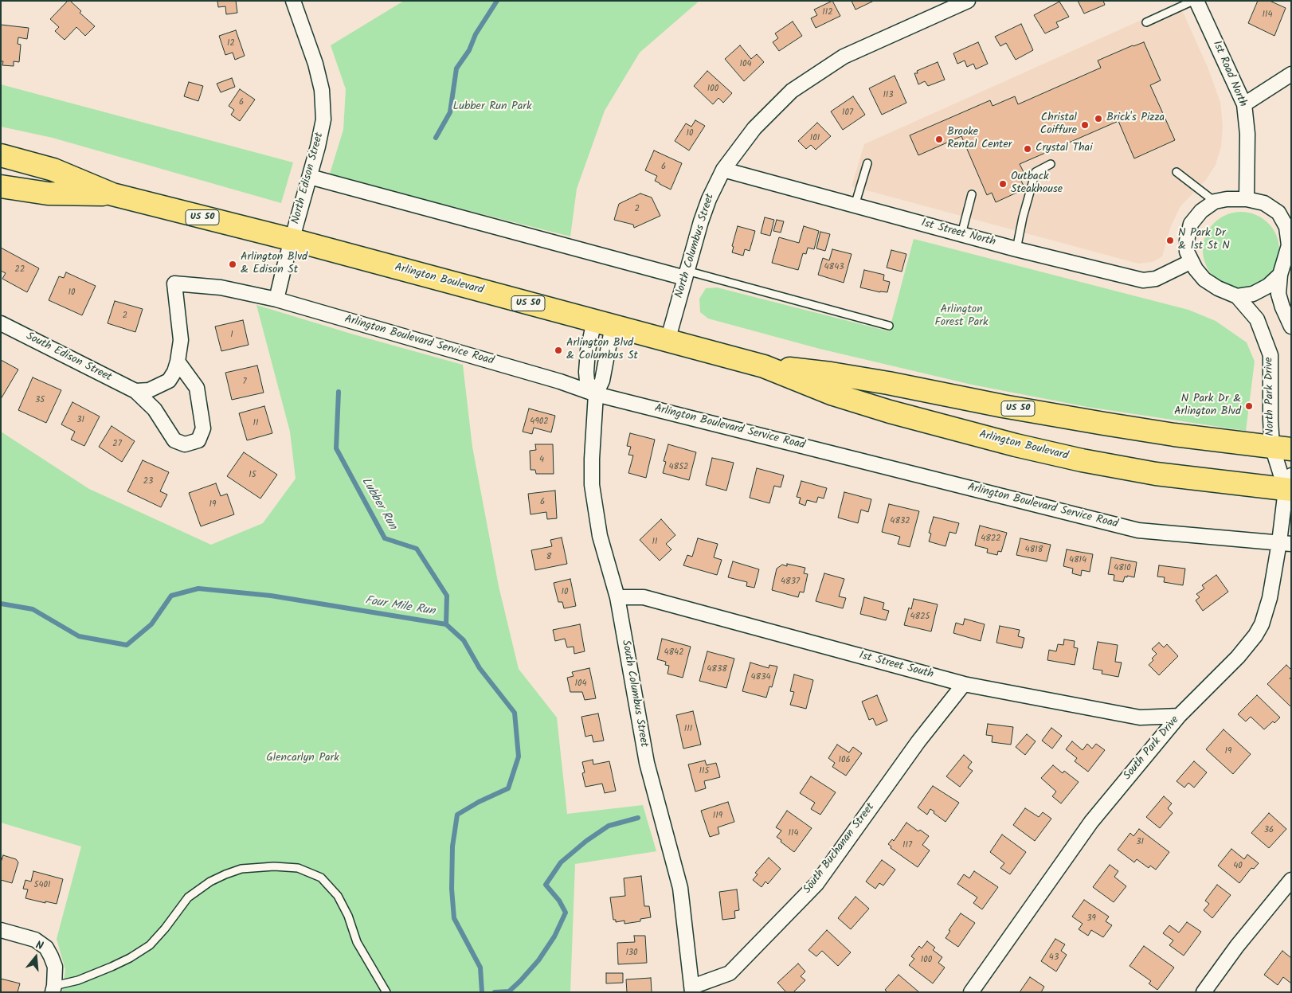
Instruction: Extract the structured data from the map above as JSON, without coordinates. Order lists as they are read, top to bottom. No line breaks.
{"streets":{"highway":["US 50","Arlington Boulevard"],"street":["1st Road North","North Edison Street","1st Street North","North Columbus Street","Arlington Boulevard Service Road","South Edison Street","North Park Drive","1st Street South","South Columbus Street","South Park Drive","South Buchanan Street"]},"crossings":[["1st Road North","1st Street North"],["1st Road North","North Park Drive"],["North Edison Street","Arlington Boulevard"],["1st Street North","North Columbus Street"],["1st Street North","North Park Drive"],["North Columbus Street","Arlington Boulevard"],["Arlington Boulevard","North Park Drive"],["Arlington Boulevard","South Columbus Street"],["Arlington Boulevard","South Park Drive"],["Arlington Boulevard Service Road","South Edison Street"],["Arlington Boulevard Service Road","South Columbus Street"],["Arlington Boulevard Service Road","South Park Drive"],["North Park Drive","South Park Drive"],["1st Street South","South Columbus Street"],["1st Street South","South Park Drive"],["1st Street South","South Buchanan Street"],["South Columbus Street","South Buchanan Street"]],"water":["Lubber Run","Four Mile Run"],"parks":["Lubber Run Park","Arlington Forest Park","Glencarlyn Park"],"places":["Brick's Pizza","Christal Coiffure","Brooke Rental Center","Crystal Thai","Outback Steakhouse","N Park Dr & 1st St N","Arlington Blvd & Edison St","Arlington Blvd & Columbus St","N Park Dr & Arlington Blvd"],"house_numbers":["112","114","12","104","100","113","6","107","10","101","6","2","4843","22","10","2","1","7","35","31","4902","11","27","4","4852","15","23","6","19","4832","4822","11","4818","8","4814","4810","4837","10","4825","4842","4838","4834","104","111","19","106","115","119","36","114","31","117","40","5401","39","130","43","100"],"north":"top"}
